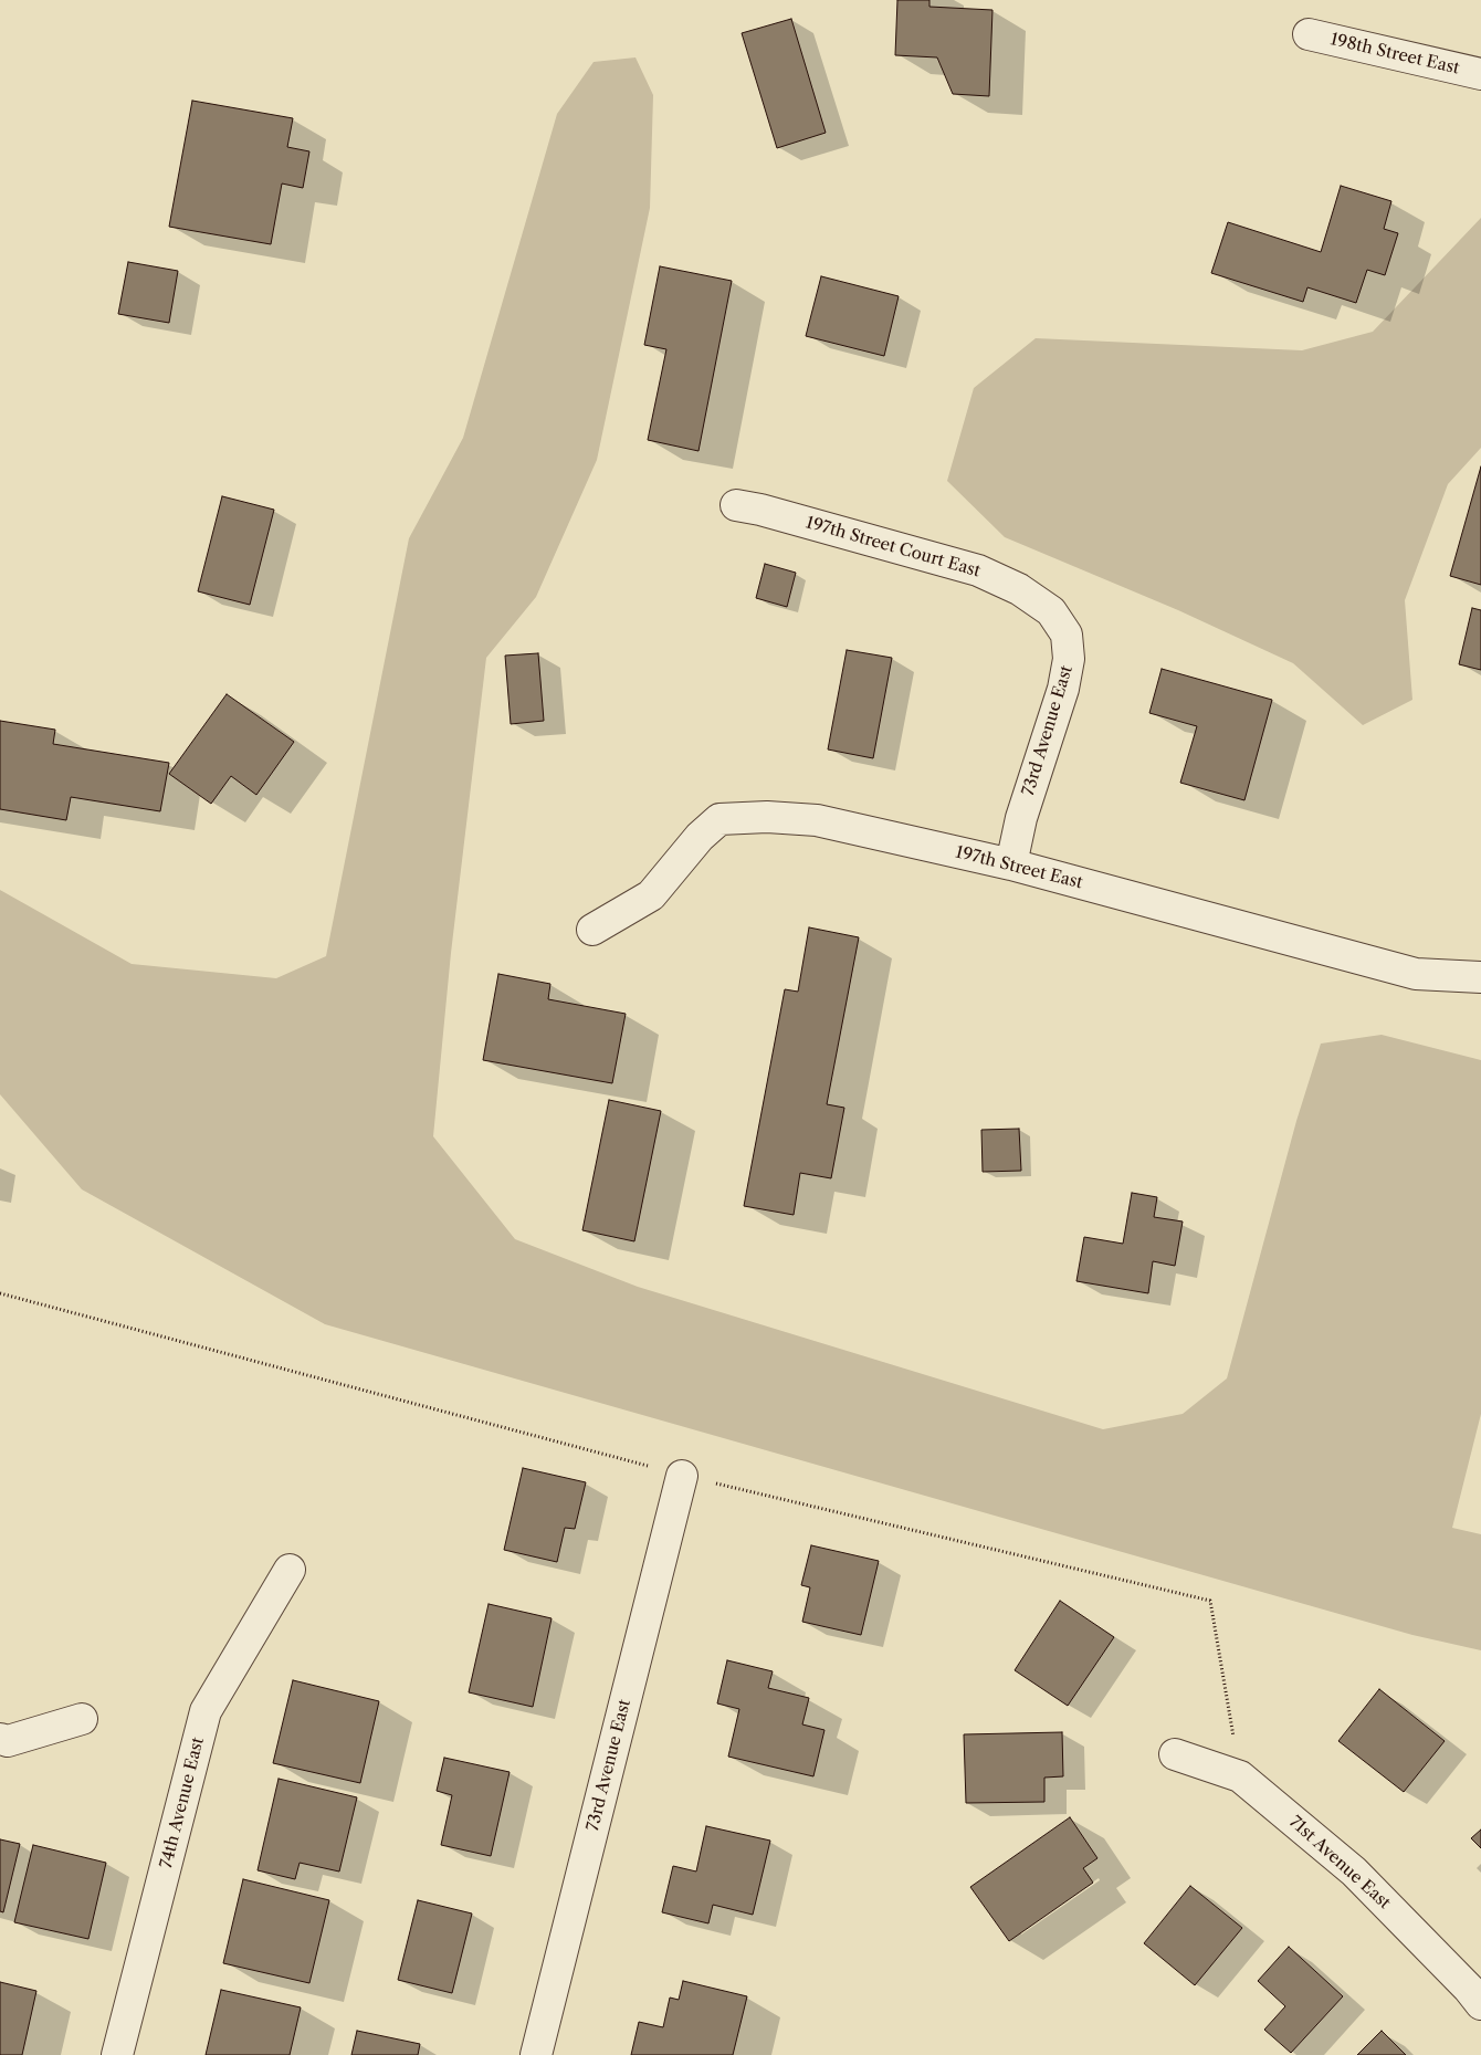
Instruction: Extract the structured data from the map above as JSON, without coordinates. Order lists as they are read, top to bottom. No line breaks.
{"streets":{"street":["198th Street East","197th Street Court East","73rd Avenue East","197th Street East","74th Avenue East","71st Avenue East"]},"crossings":[["197th Street Court East","73rd Avenue East"],["73rd Avenue East","197th Street East"]]}
